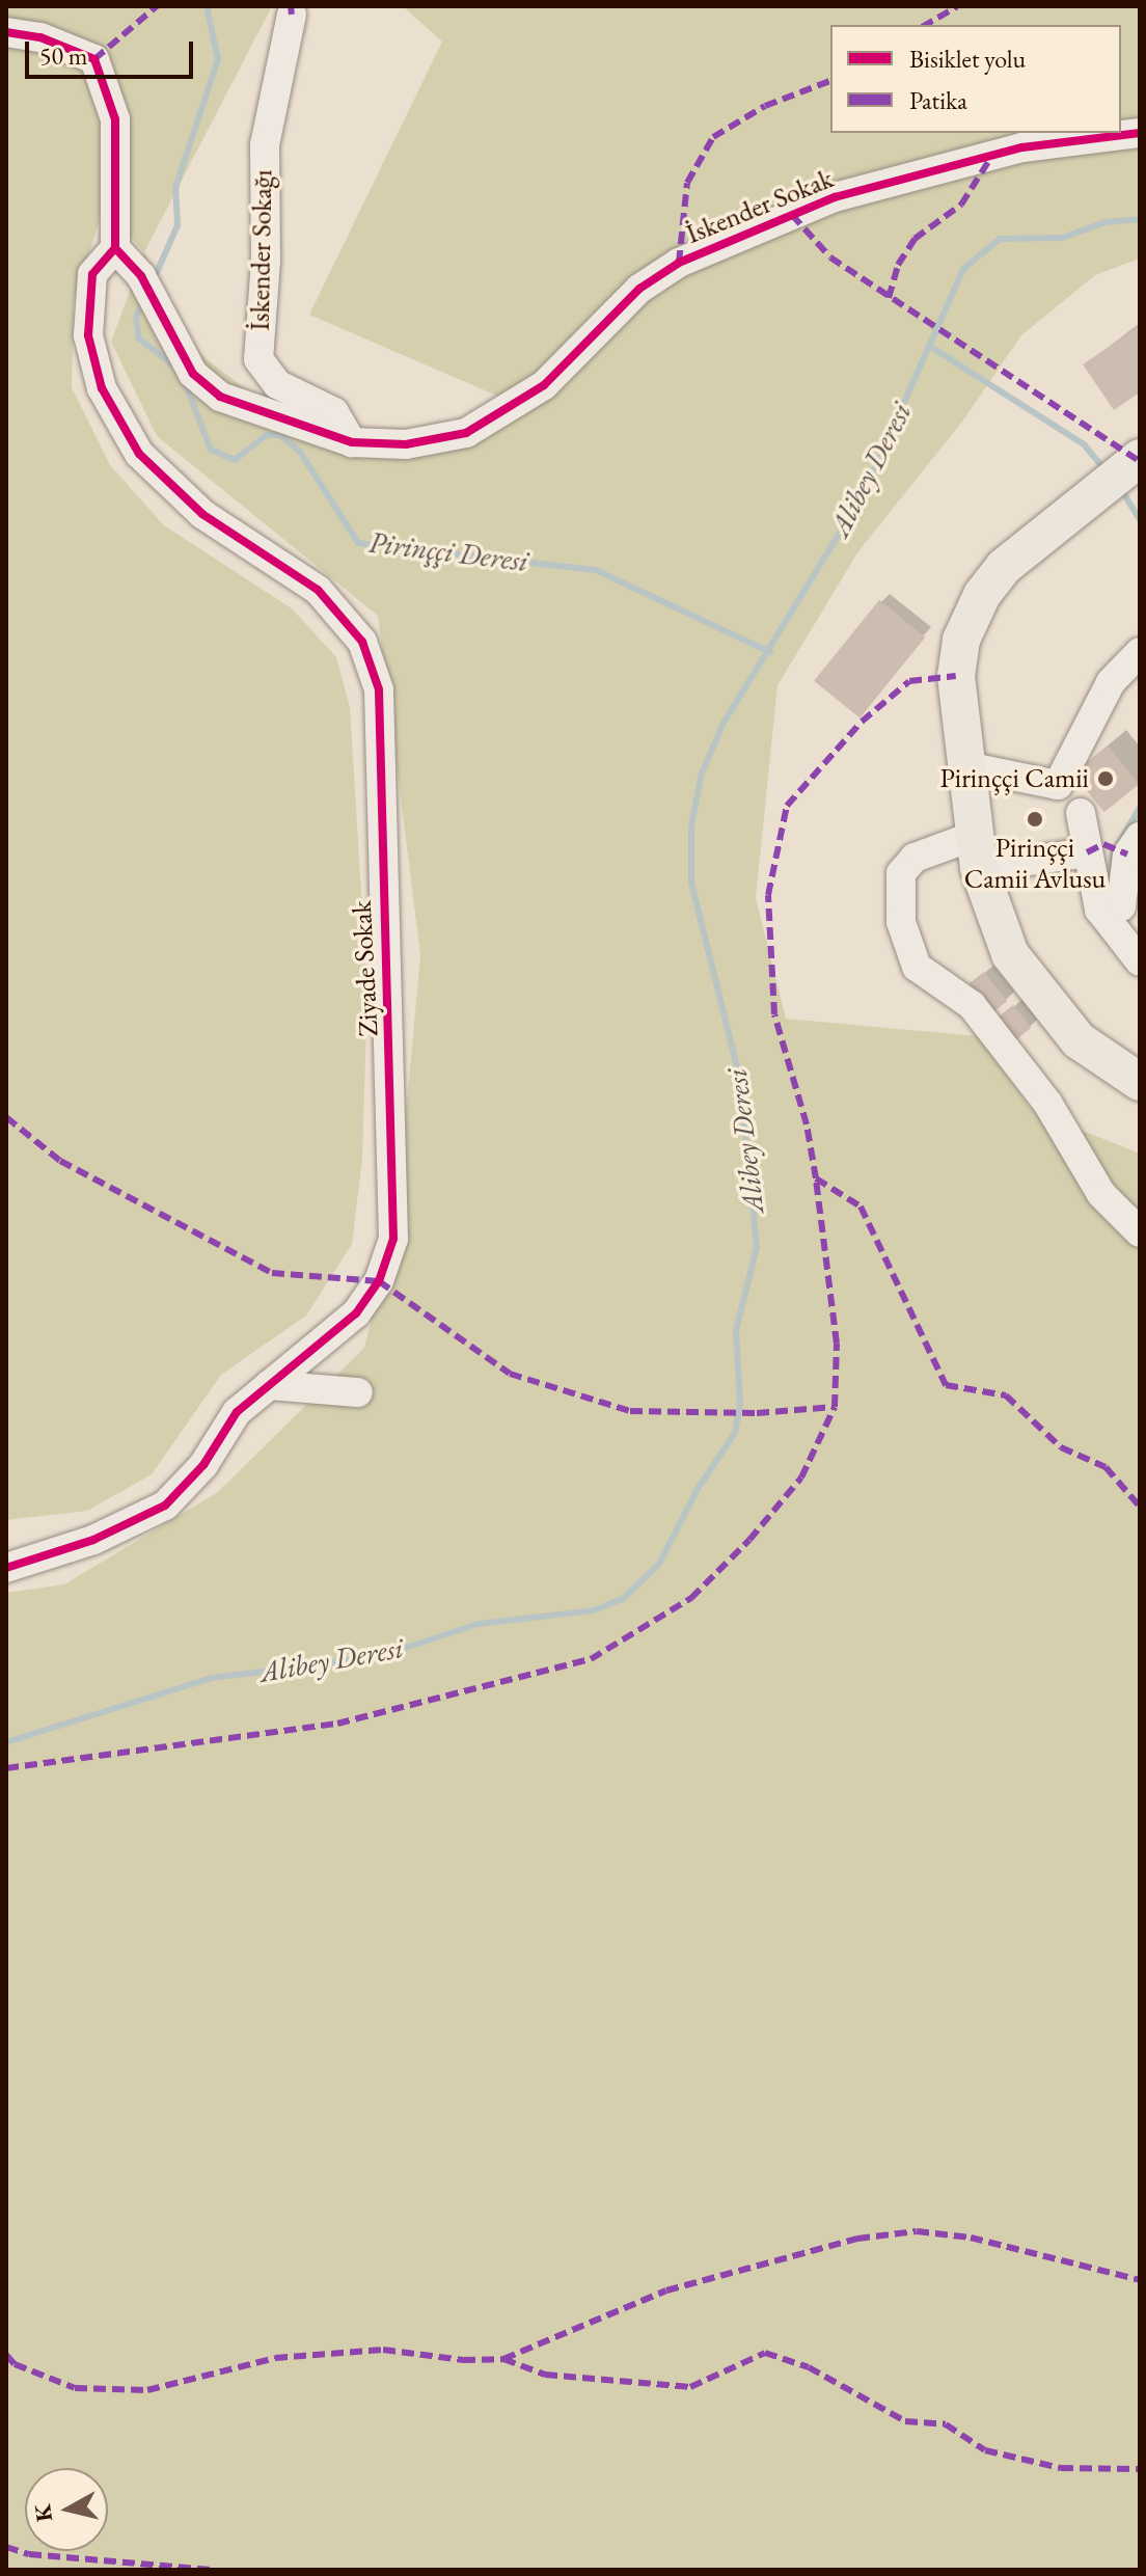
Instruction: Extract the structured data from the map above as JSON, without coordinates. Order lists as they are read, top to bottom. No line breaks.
{"streets":{"street":["İskender Sokak","İskender Sokağı","Ziyade Sokak"]},"crossings":[["İskender Sokak","İskender Sokağı"],["İskender Sokak","Ziyade Sokak"]],"water":["Alibey Deresi","Pirinççi Deresi"],"places":["Pirinççi Camii","Pirinççi Camii Avlusu"],"legend":["Bisiklet yolu","Patika"],"scale_bar":"50 m","north":"left"}
